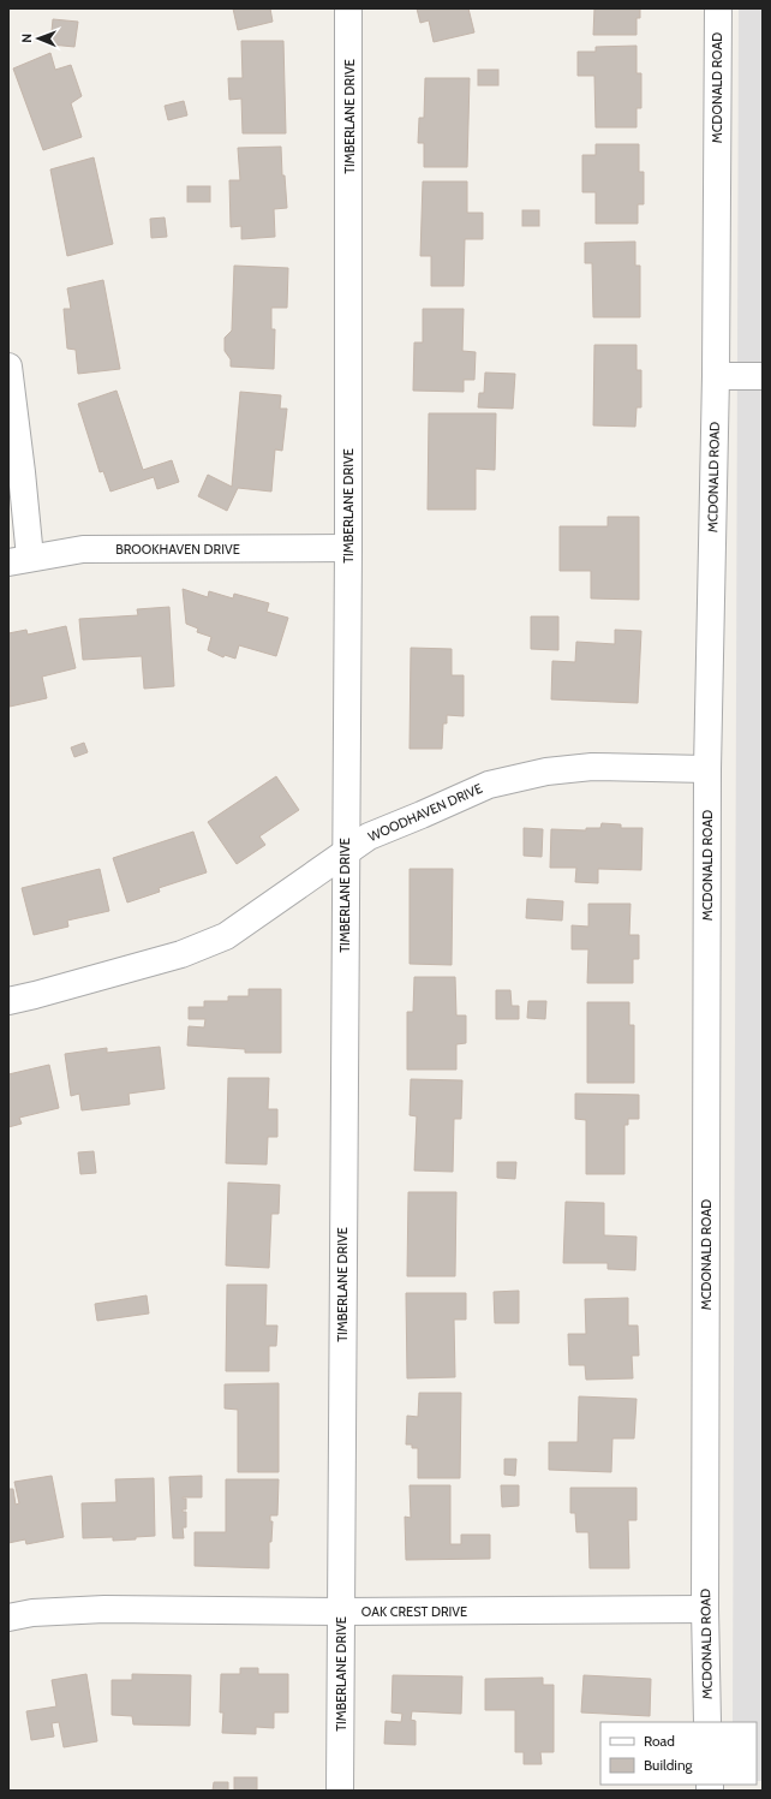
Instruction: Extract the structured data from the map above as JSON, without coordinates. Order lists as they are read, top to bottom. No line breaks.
{"streets":{"street":["MCDONALD ROAD","TIMBERLANE DRIVE","BROOKHAVEN DRIVE","WOODHAVEN DRIVE","OAK CREST DRIVE"]},"crossings":[["MCDONALD ROAD","WOODHAVEN DRIVE"],["MCDONALD ROAD","OAK CREST DRIVE"],["TIMBERLANE DRIVE","BROOKHAVEN DRIVE"],["TIMBERLANE DRIVE","WOODHAVEN DRIVE"],["TIMBERLANE DRIVE","OAK CREST DRIVE"]],"legend":["Road","Building"],"north":"left"}
